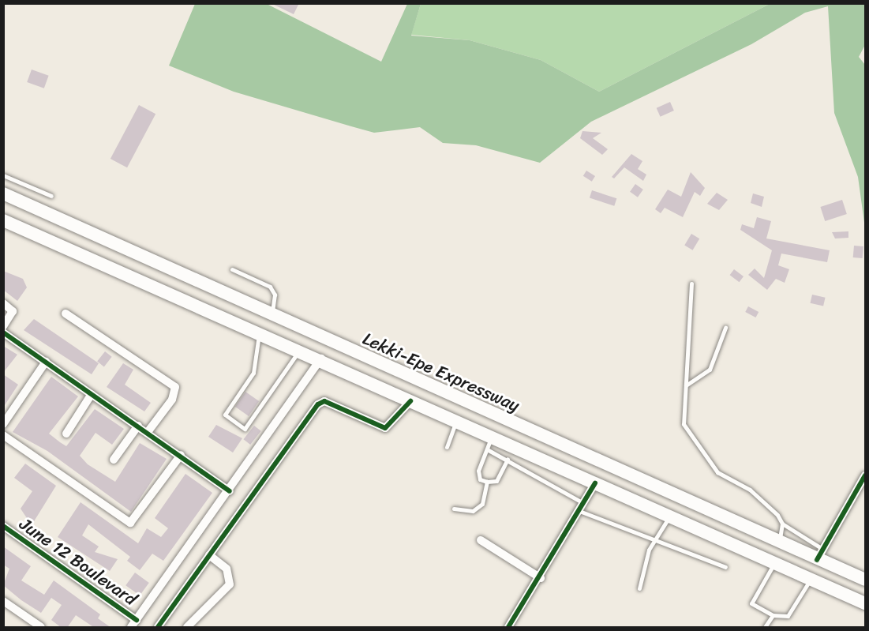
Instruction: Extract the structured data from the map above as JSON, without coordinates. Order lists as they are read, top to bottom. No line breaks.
{"streets":{"highway":["Lekki-Epe Expressway"],"street":["June 12 Boulevard"]}}
